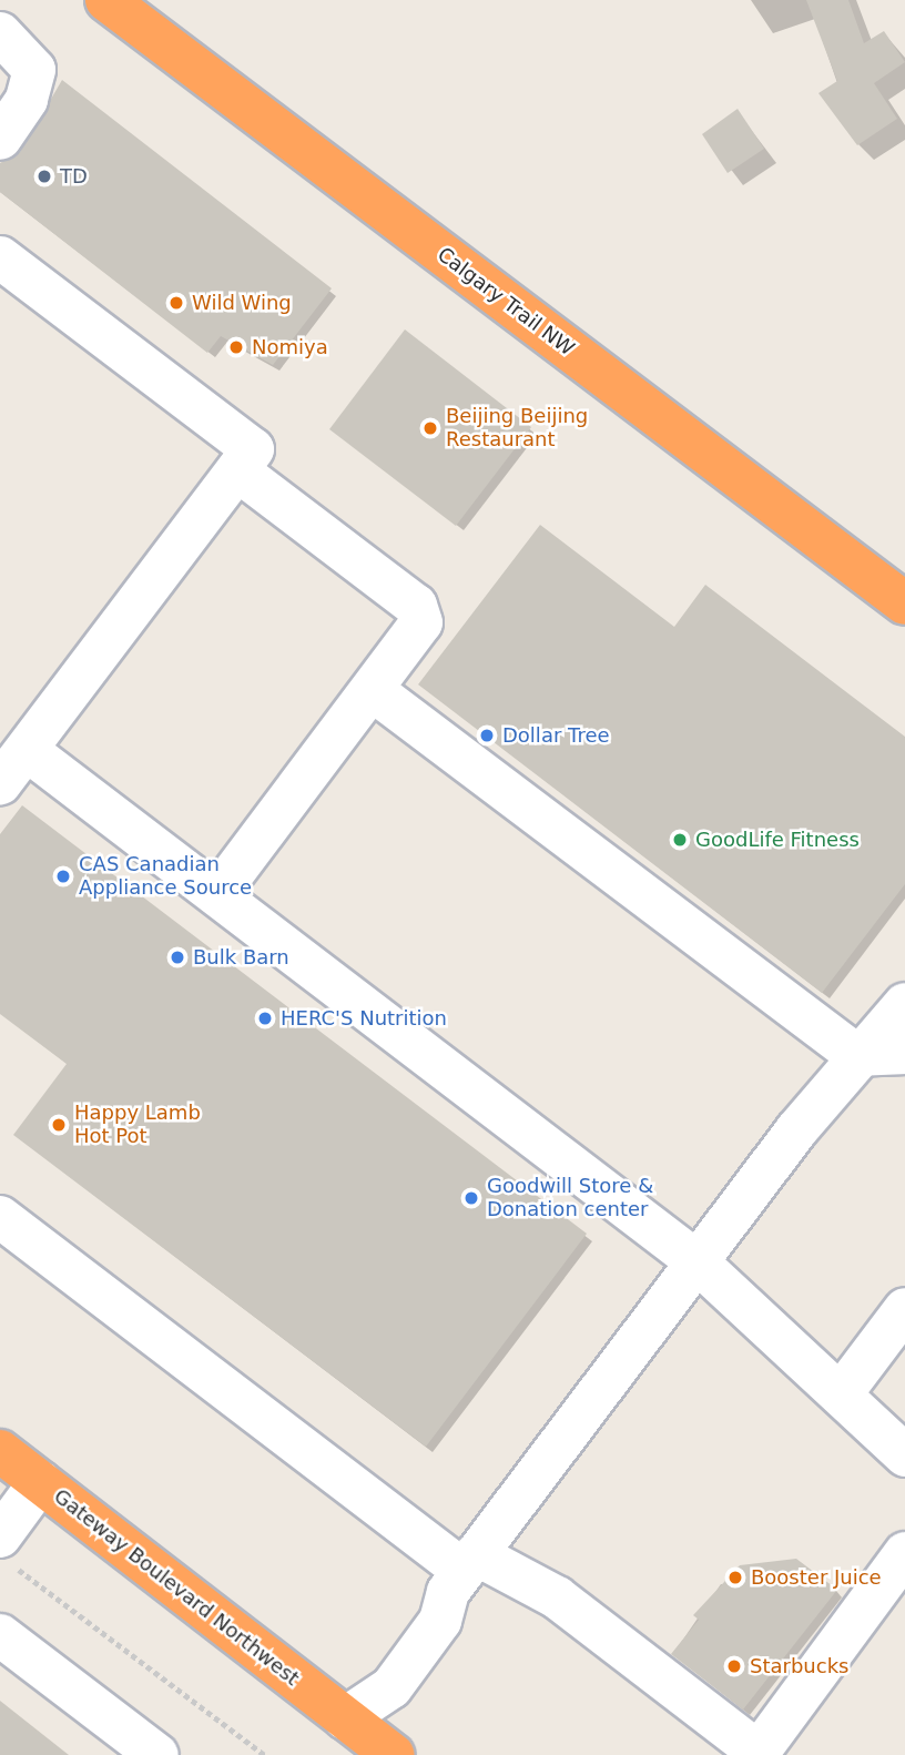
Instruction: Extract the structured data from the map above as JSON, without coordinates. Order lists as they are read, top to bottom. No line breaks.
{"streets":{"highway":["Calgary Trail NW","Gateway Boulevard Northwest"]},"places":["TD","Wild Wing","Nomiya","Beijing Beijing Restaurant","Dollar Tree","GoodLife Fitness","CAS Canadian Appliance Source","Bulk Barn","HERC'S Nutrition","Happy Lamb Hot Pot","Goodwill Store & Donation center","Booster Juice","Starbucks"]}
